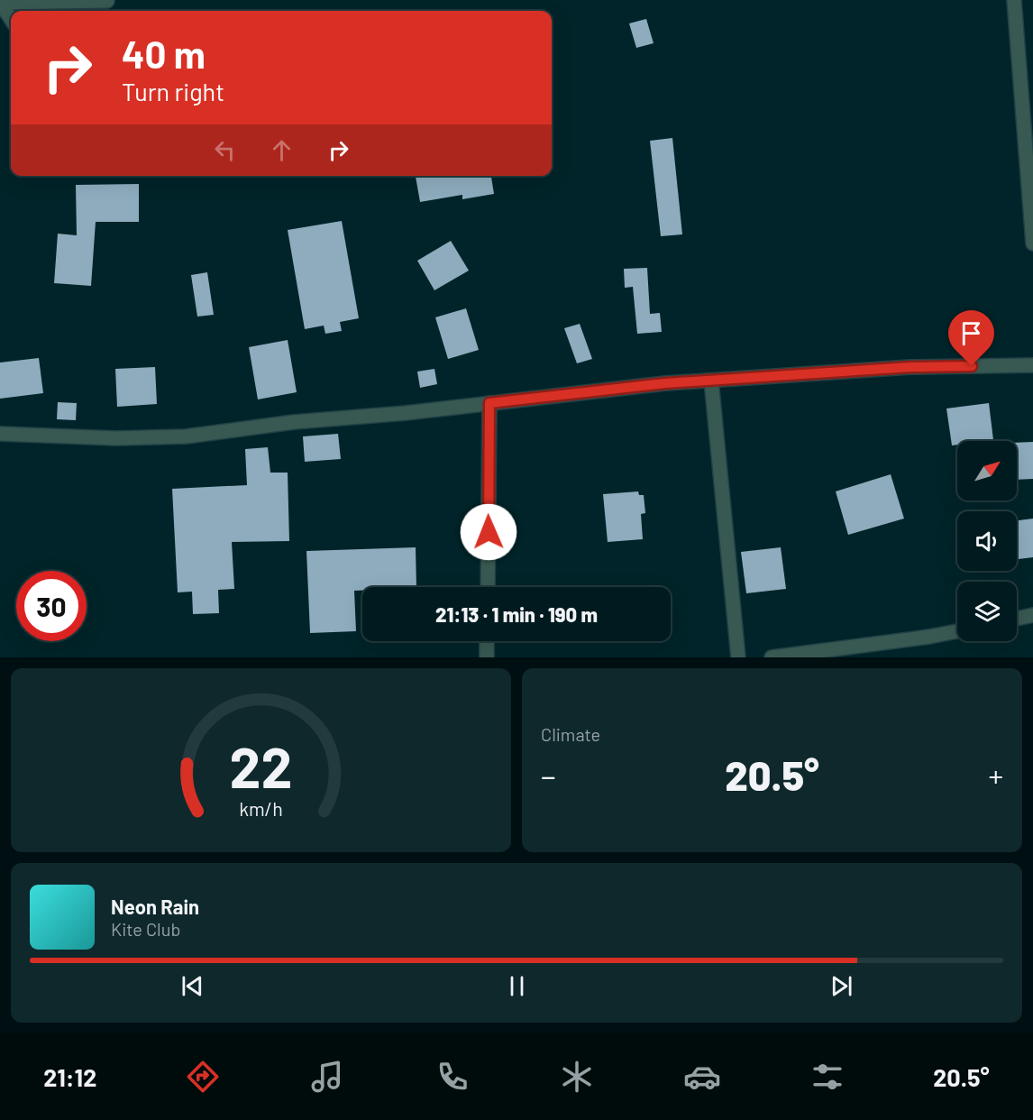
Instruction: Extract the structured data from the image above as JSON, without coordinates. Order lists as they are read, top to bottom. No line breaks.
{"north":"top right","page":{"turn":["40 m","Turn right"],"limit":"30","trip":"21:13 · 1 min · 190 m","tile":"Climate","heat":["−","20.5°","+"],"song":["Neon Rain","Kite Club"],"tabs":["21:12","20.5°"],"gauge":["22","km/h"]}}
